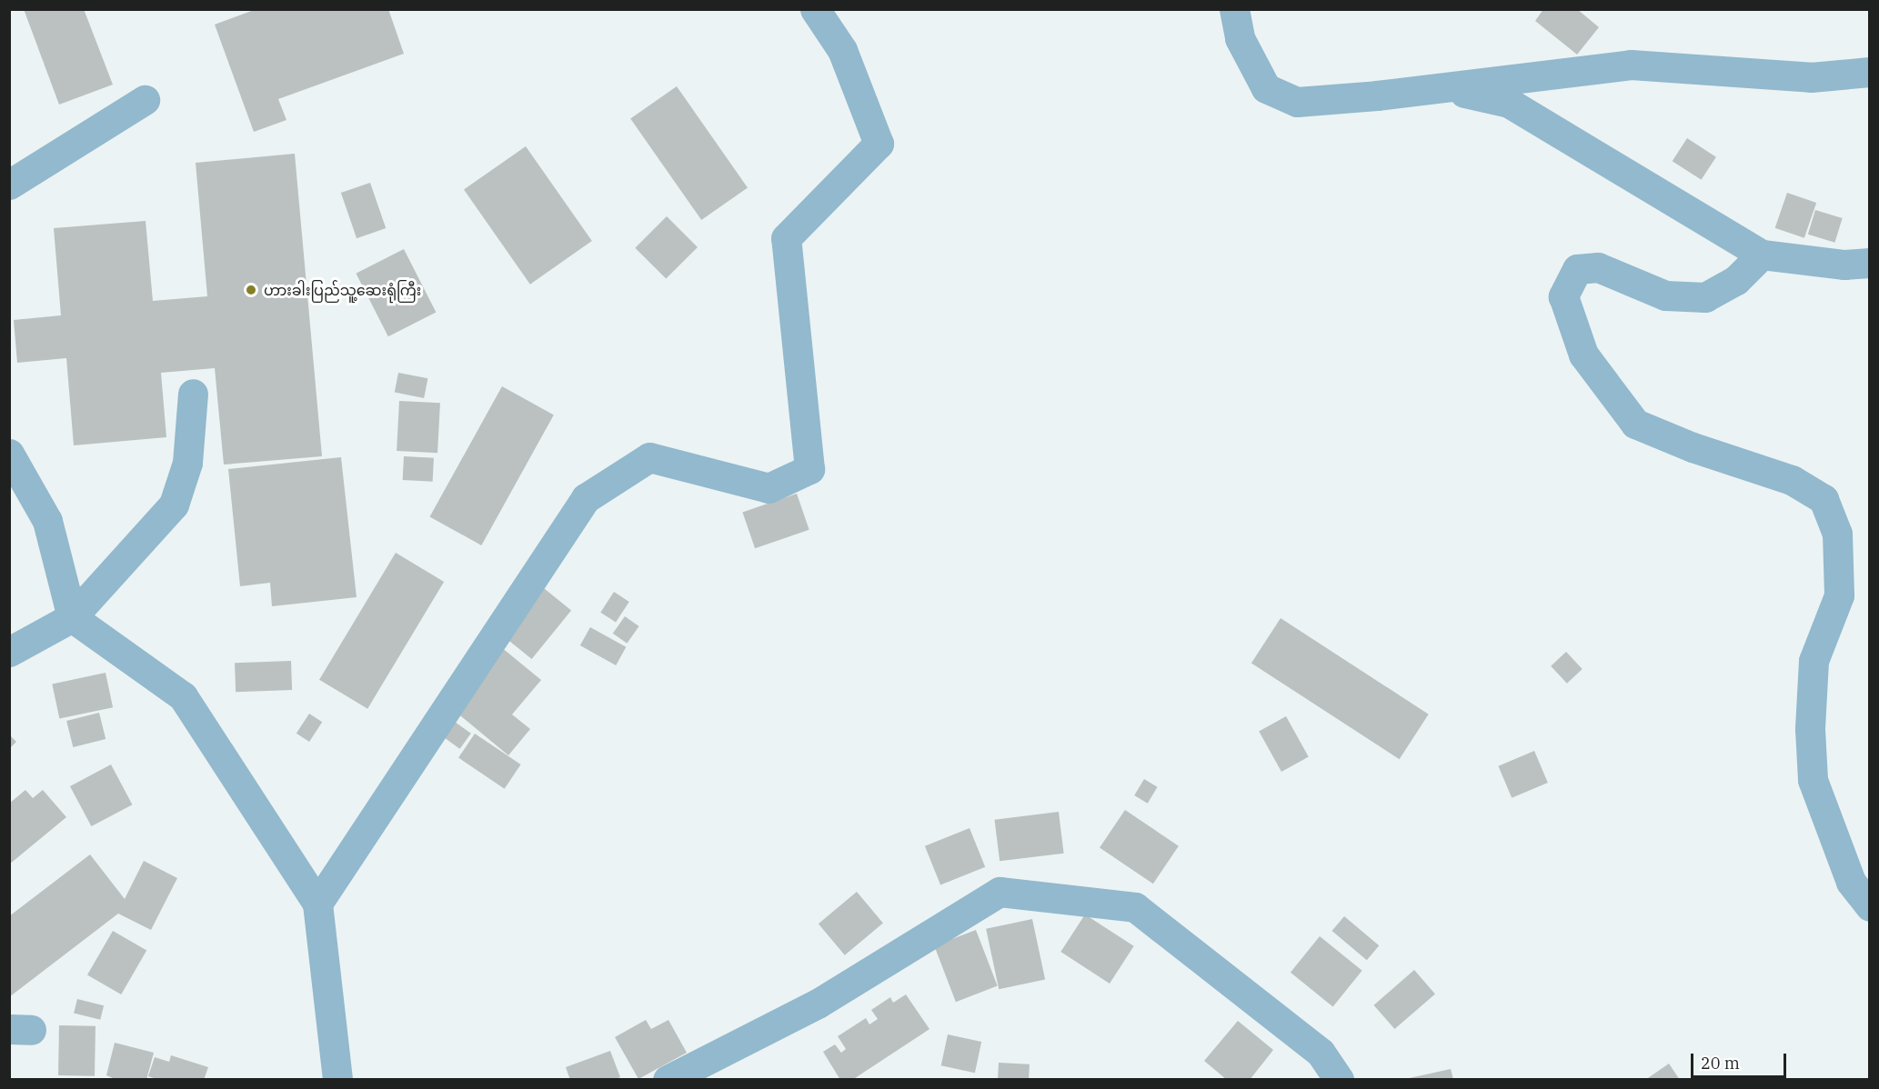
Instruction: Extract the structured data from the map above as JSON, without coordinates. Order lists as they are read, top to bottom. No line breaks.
{"places":["ဟားခါးပြည်သူ့ဆေးရုံကြီး"],"scale_bar":"20 m"}
